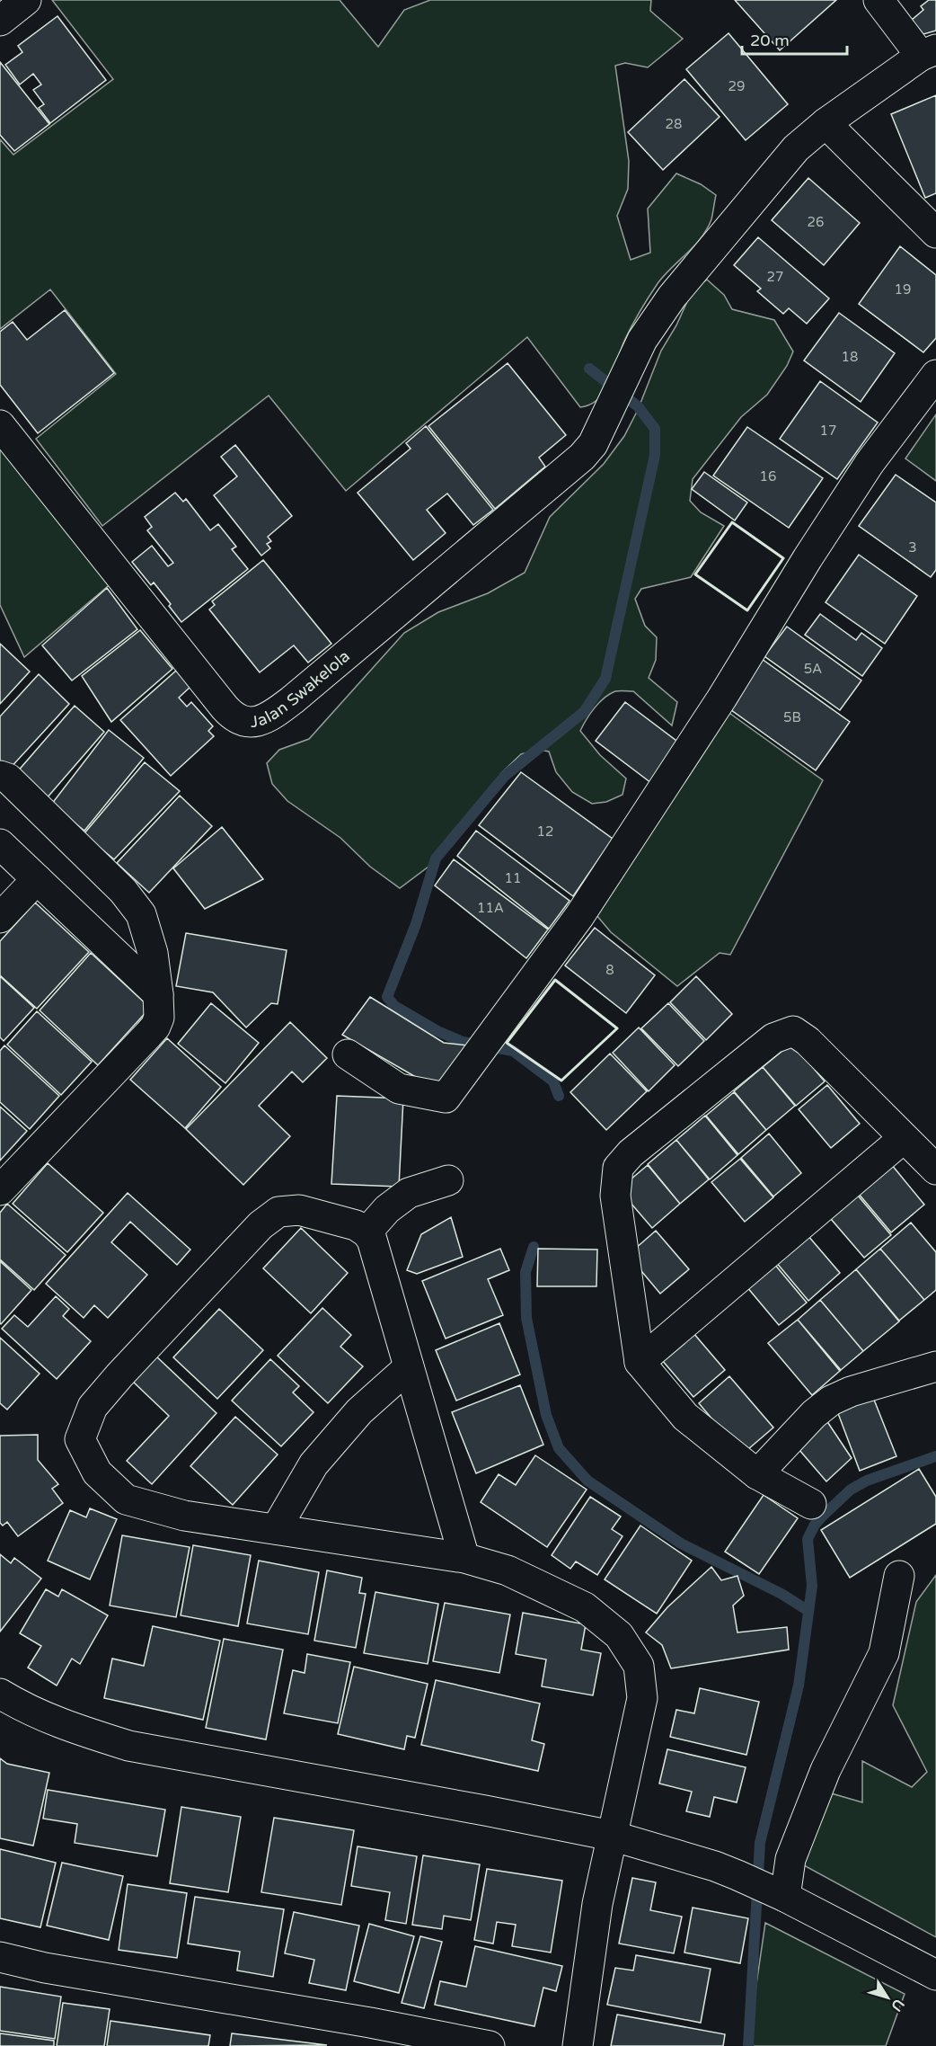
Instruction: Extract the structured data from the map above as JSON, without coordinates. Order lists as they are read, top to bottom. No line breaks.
{"streets":{"street":["Jalan Swakelola"]},"house_numbers":["29","28","26","27","19","18","17","16","3","5A","5B","12","11","11A","8"],"scale_bar":"20 m","north":"bottom right"}
